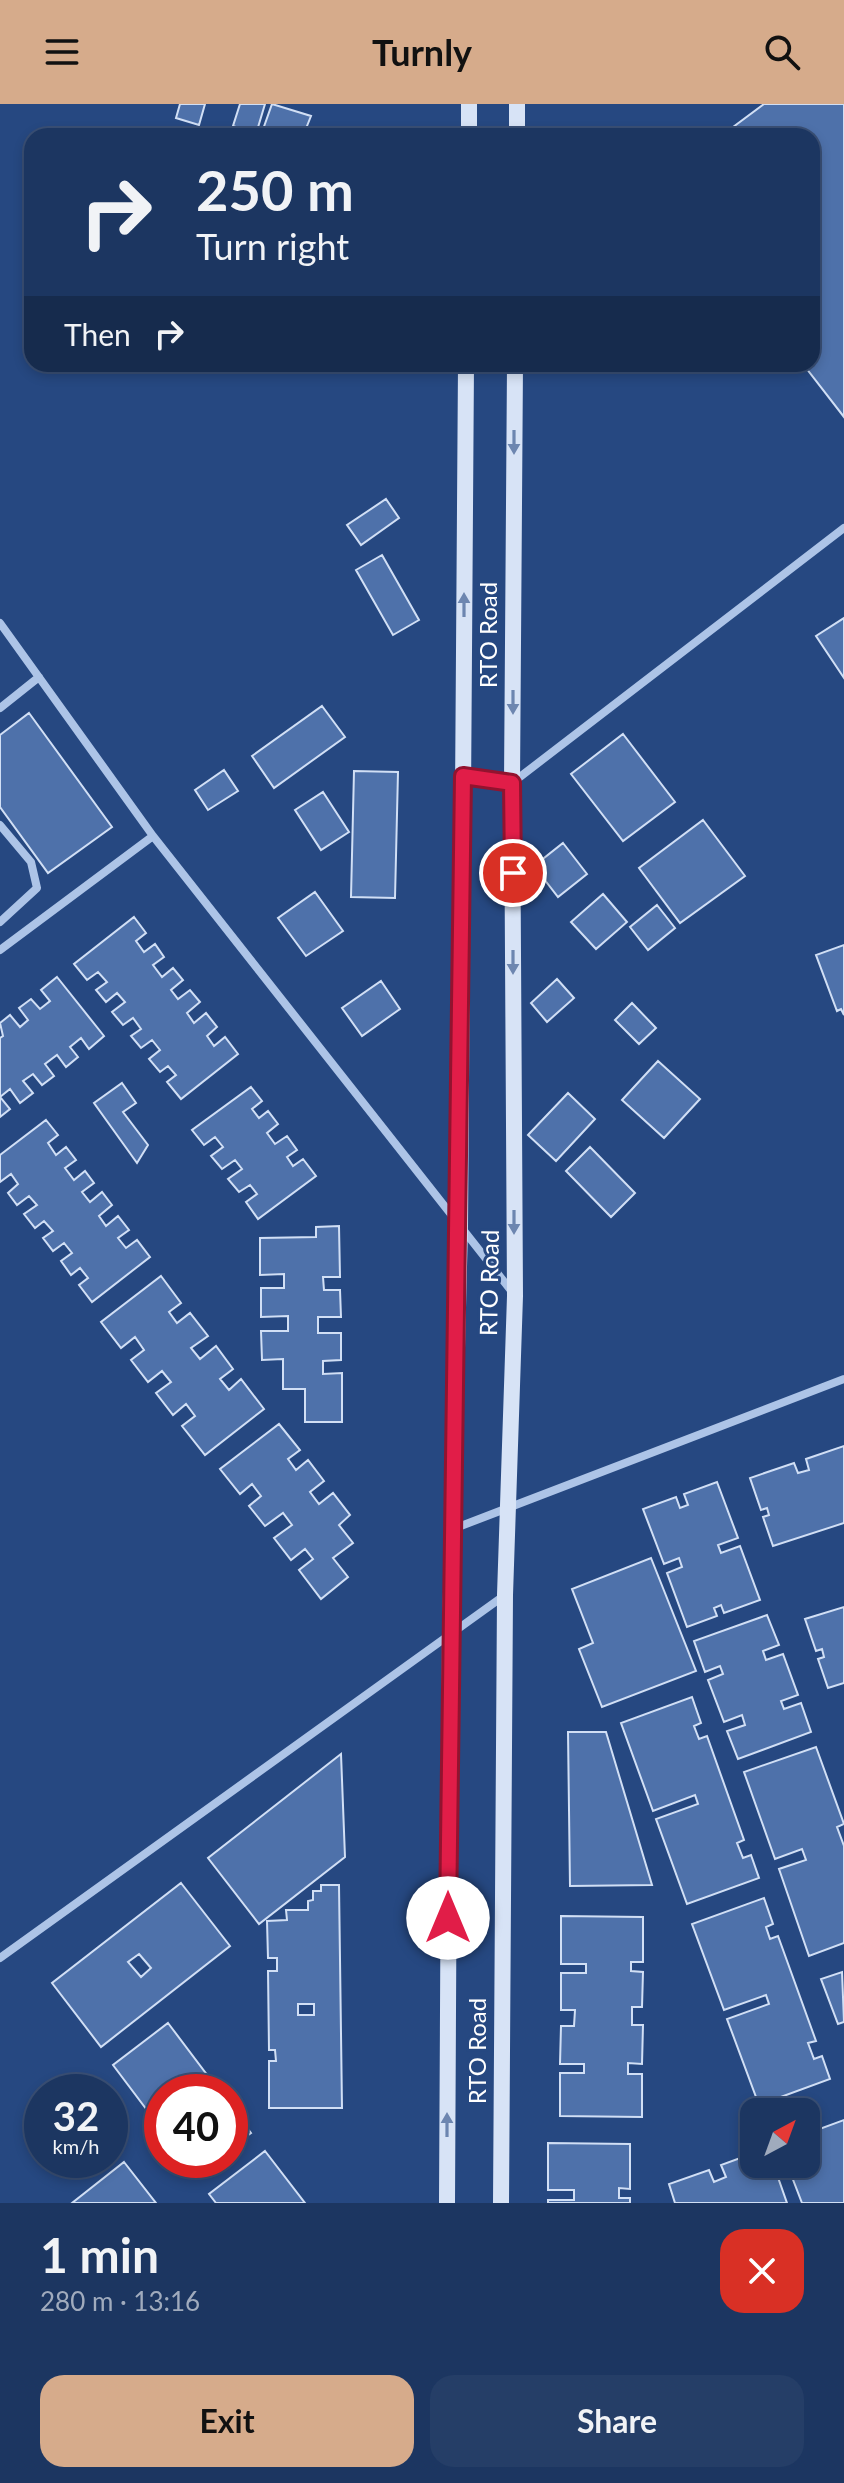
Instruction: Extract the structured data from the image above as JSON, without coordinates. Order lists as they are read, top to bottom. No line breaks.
{"streets":{"street":["RTO Road"]},"north":"top right","page":{"header":"Turnly","turn":["250 m","Turn right"],"then":"Then","speed":"32 km/h","limit":"40","heading":["1 min","280 m · 13:16"],"buttons":["Exit","Share"]}}
